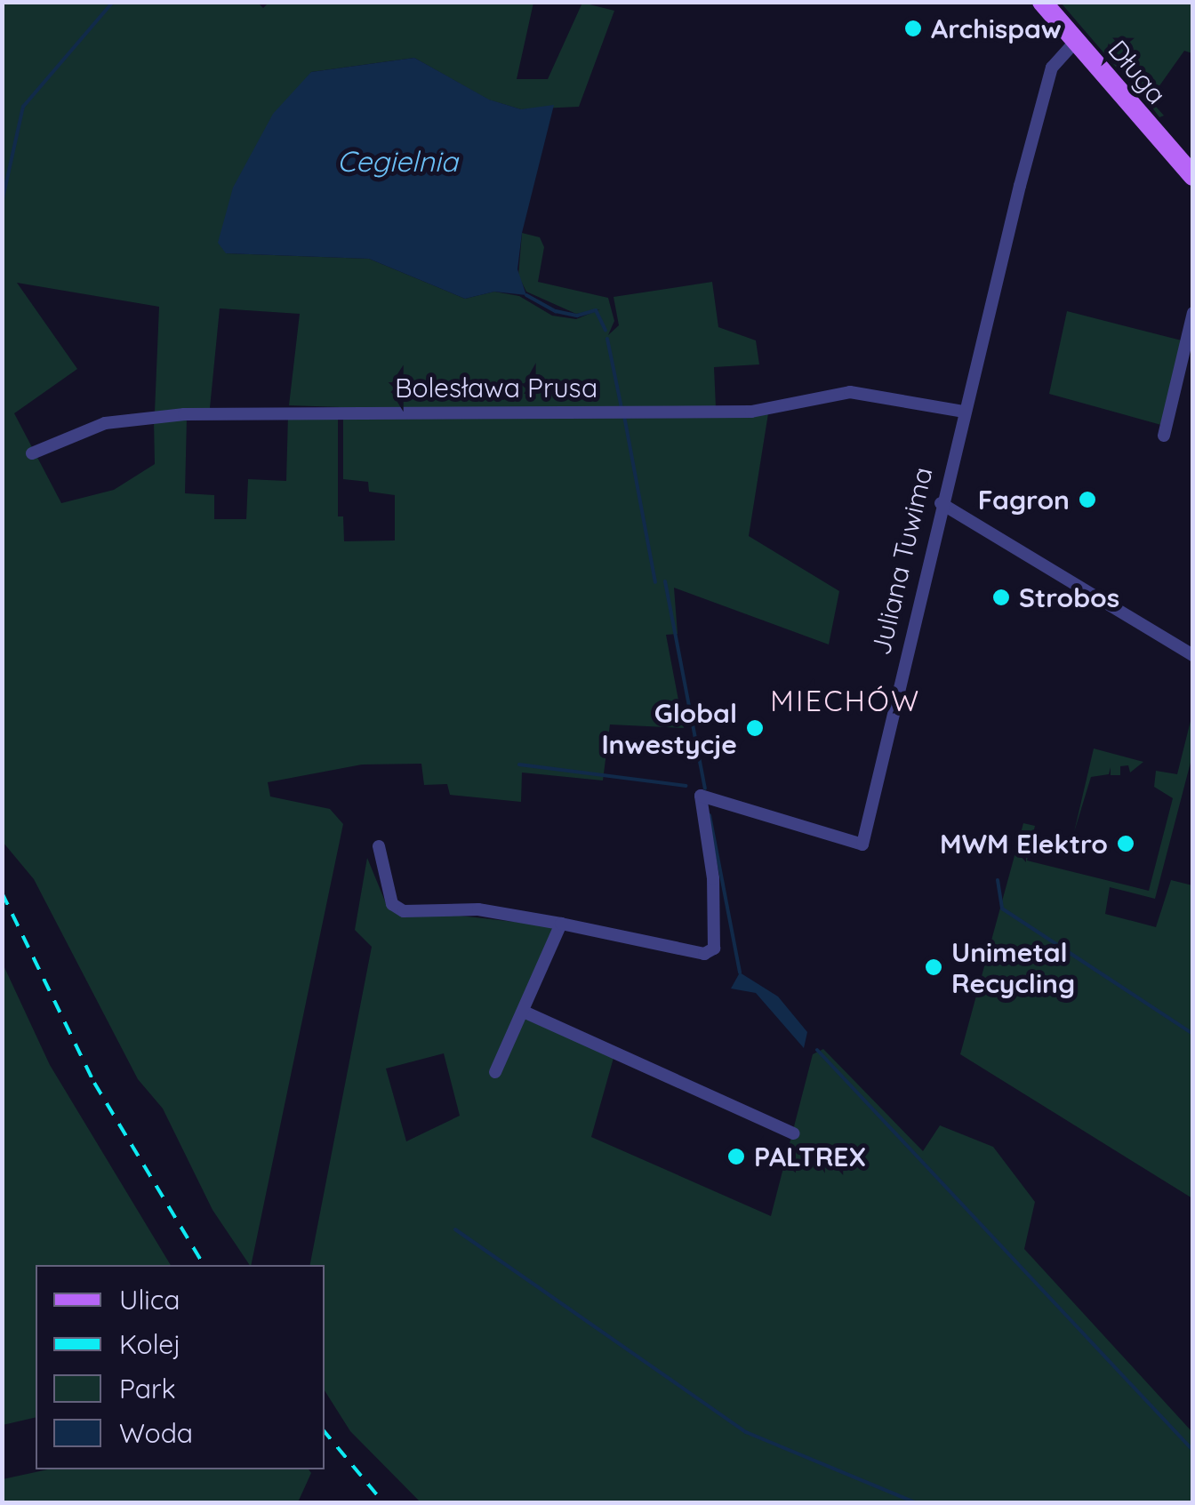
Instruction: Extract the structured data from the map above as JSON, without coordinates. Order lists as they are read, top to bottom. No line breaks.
{"streets":{"main road":["Długa"],"street":["Bolesława Prusa","Juliana Tuwima"]},"crossings":[["Długa","Juliana Tuwima"],["Bolesława Prusa","Juliana Tuwima"]],"districts":["MIECHÓW"],"water":["Cegielnia"],"places":["Archispaw","Fagron","Strobos","Global Inwestycje","MWM Elektro","Unimetal Recycling","PALTREX"],"legend":["Ulica","Kolej","Park","Woda"]}
